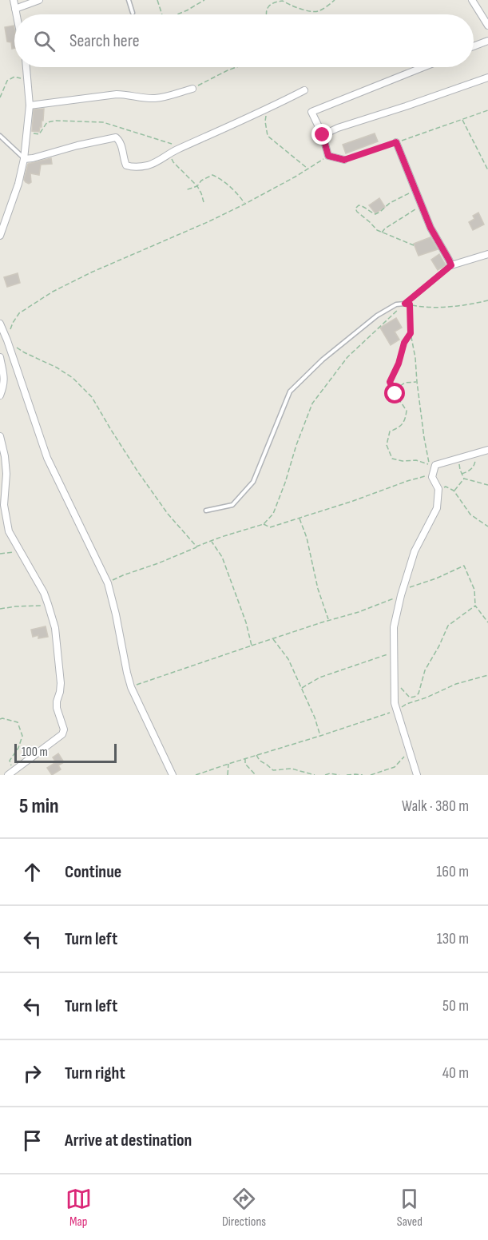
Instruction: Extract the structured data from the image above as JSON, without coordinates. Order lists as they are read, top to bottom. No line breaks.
{"scale_bar":"100 m","page":{"search":"Search here","scale":"100 m","heading":["5 min","Walk · 380 m"],"list":[["Continue","160 m"],["Turn left","130 m"],["Turn left","50 m"],["Turn right","40 m"],"Arrive at destination"],"nav":["Map","Directions","Saved"]}}
